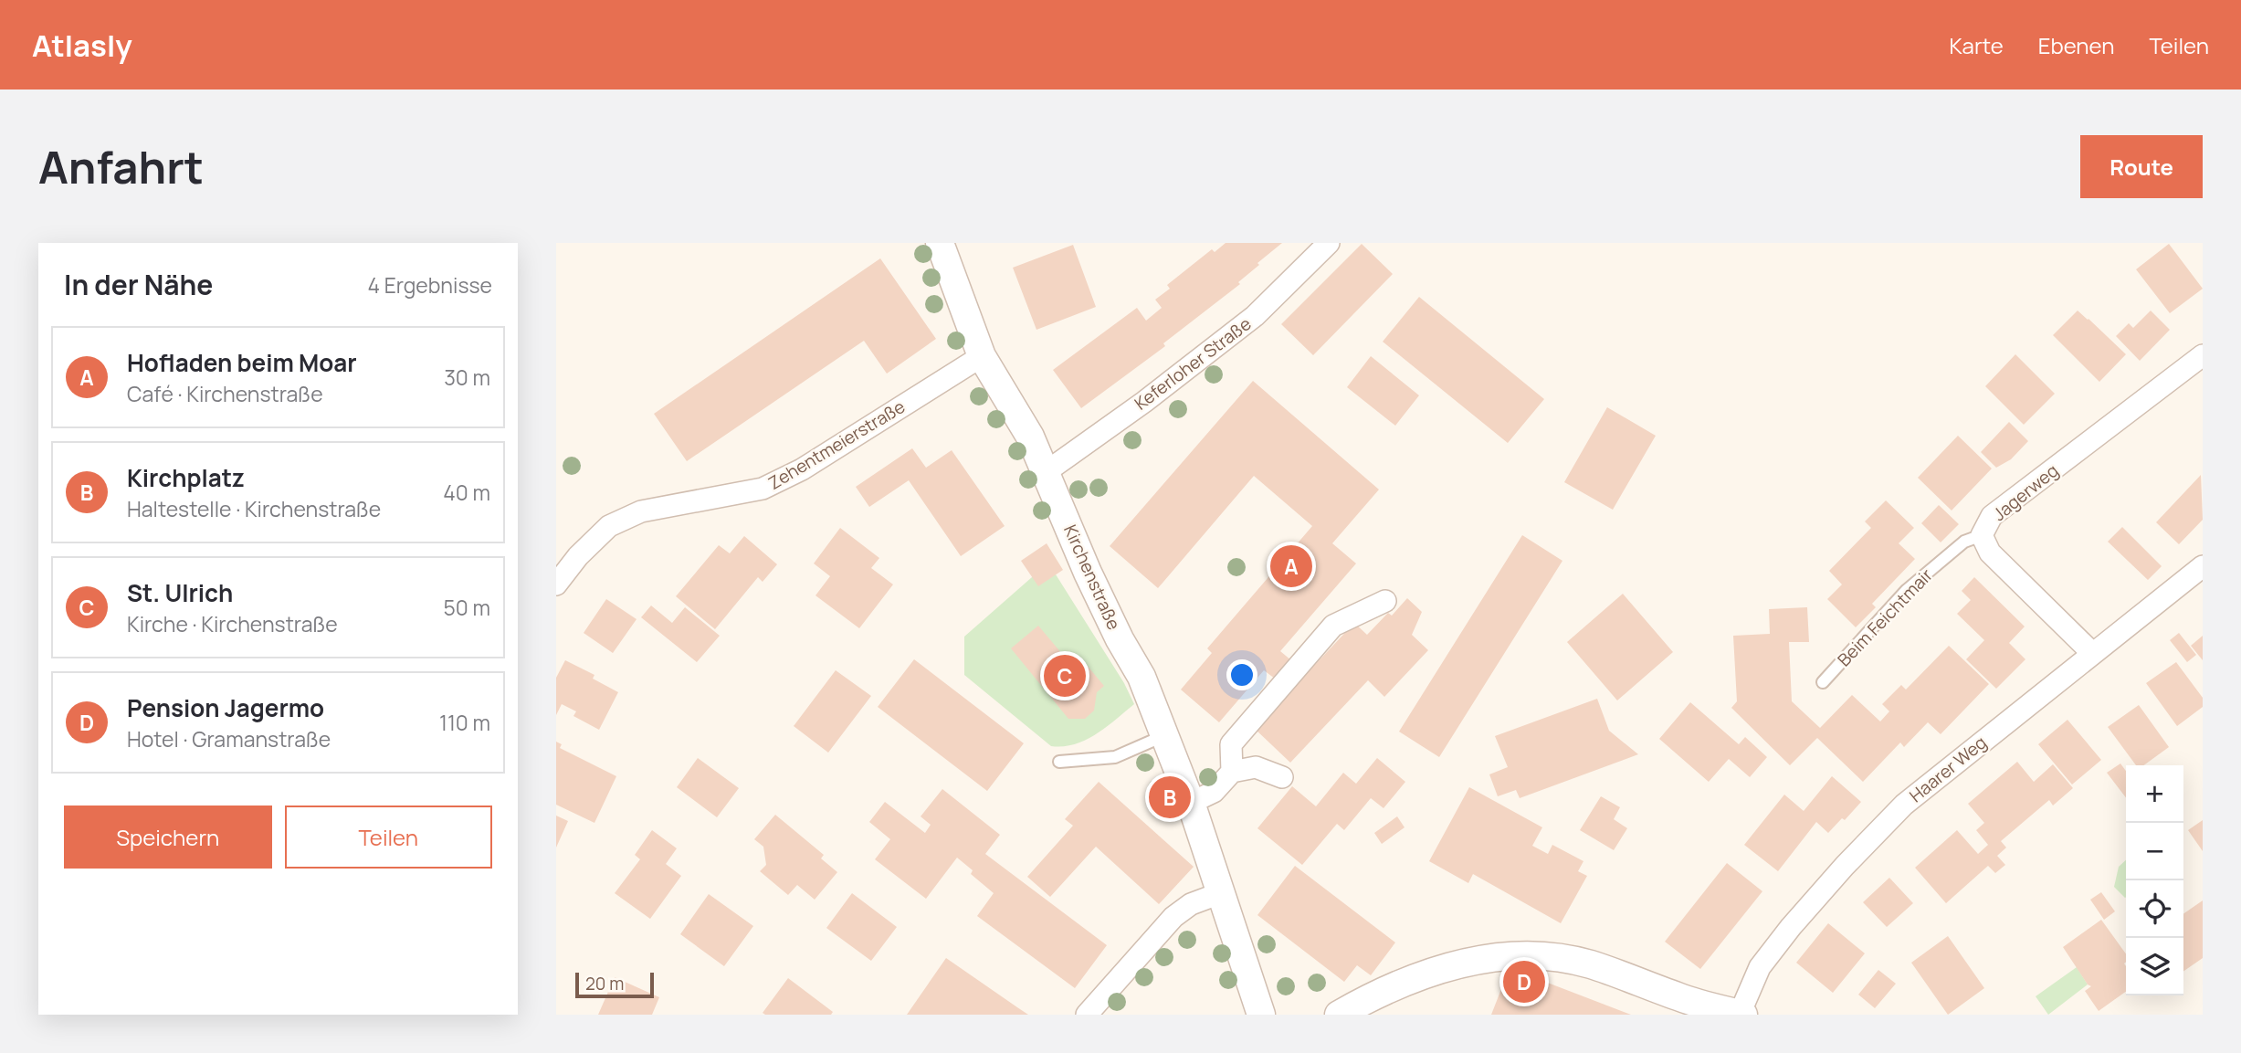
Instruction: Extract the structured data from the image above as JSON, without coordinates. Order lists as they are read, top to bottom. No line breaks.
{"streets":{"street":["Keferloher Straße","Zehentmeierstraße","Jagerweg","Kirchenstraße","Haarer Weg"],"lane":["Beim Feichtmair"]},"crossings":[["Keferloher Straße","Kirchenstraße"],["Zehentmeierstraße","Kirchenstraße"],["Jagerweg","Beim Feichtmair"],["Jagerweg","Haarer Weg"]],"scale_bar":"20 m","page":{"header":"Atlasly","nav":["Karte","Ebenen","Teilen"],"buttons":["Route",["Speichern","Teilen"]],"title":"Anfahrt","heading":["In der Nähe","4 Ergebnisse"],"list":[{"mark":"A","name":"Hofladen beim Moar","note":"Café · Kirchenstraße","value":"30 m"},{"mark":"B","name":"Kirchplatz","note":"Haltestelle · Kirchenstraße","value":"40 m"},{"mark":"C","name":"St. Ulrich","note":"Kirche · Kirchenstraße","value":"50 m"},{"mark":"D","name":"Pension Jagermo","note":"Hotel · Gramanstraße","value":"110 m"}],"pins":["A","C","B","D"],"map_buttons":["+","−"],"scale":"20 m"}}
